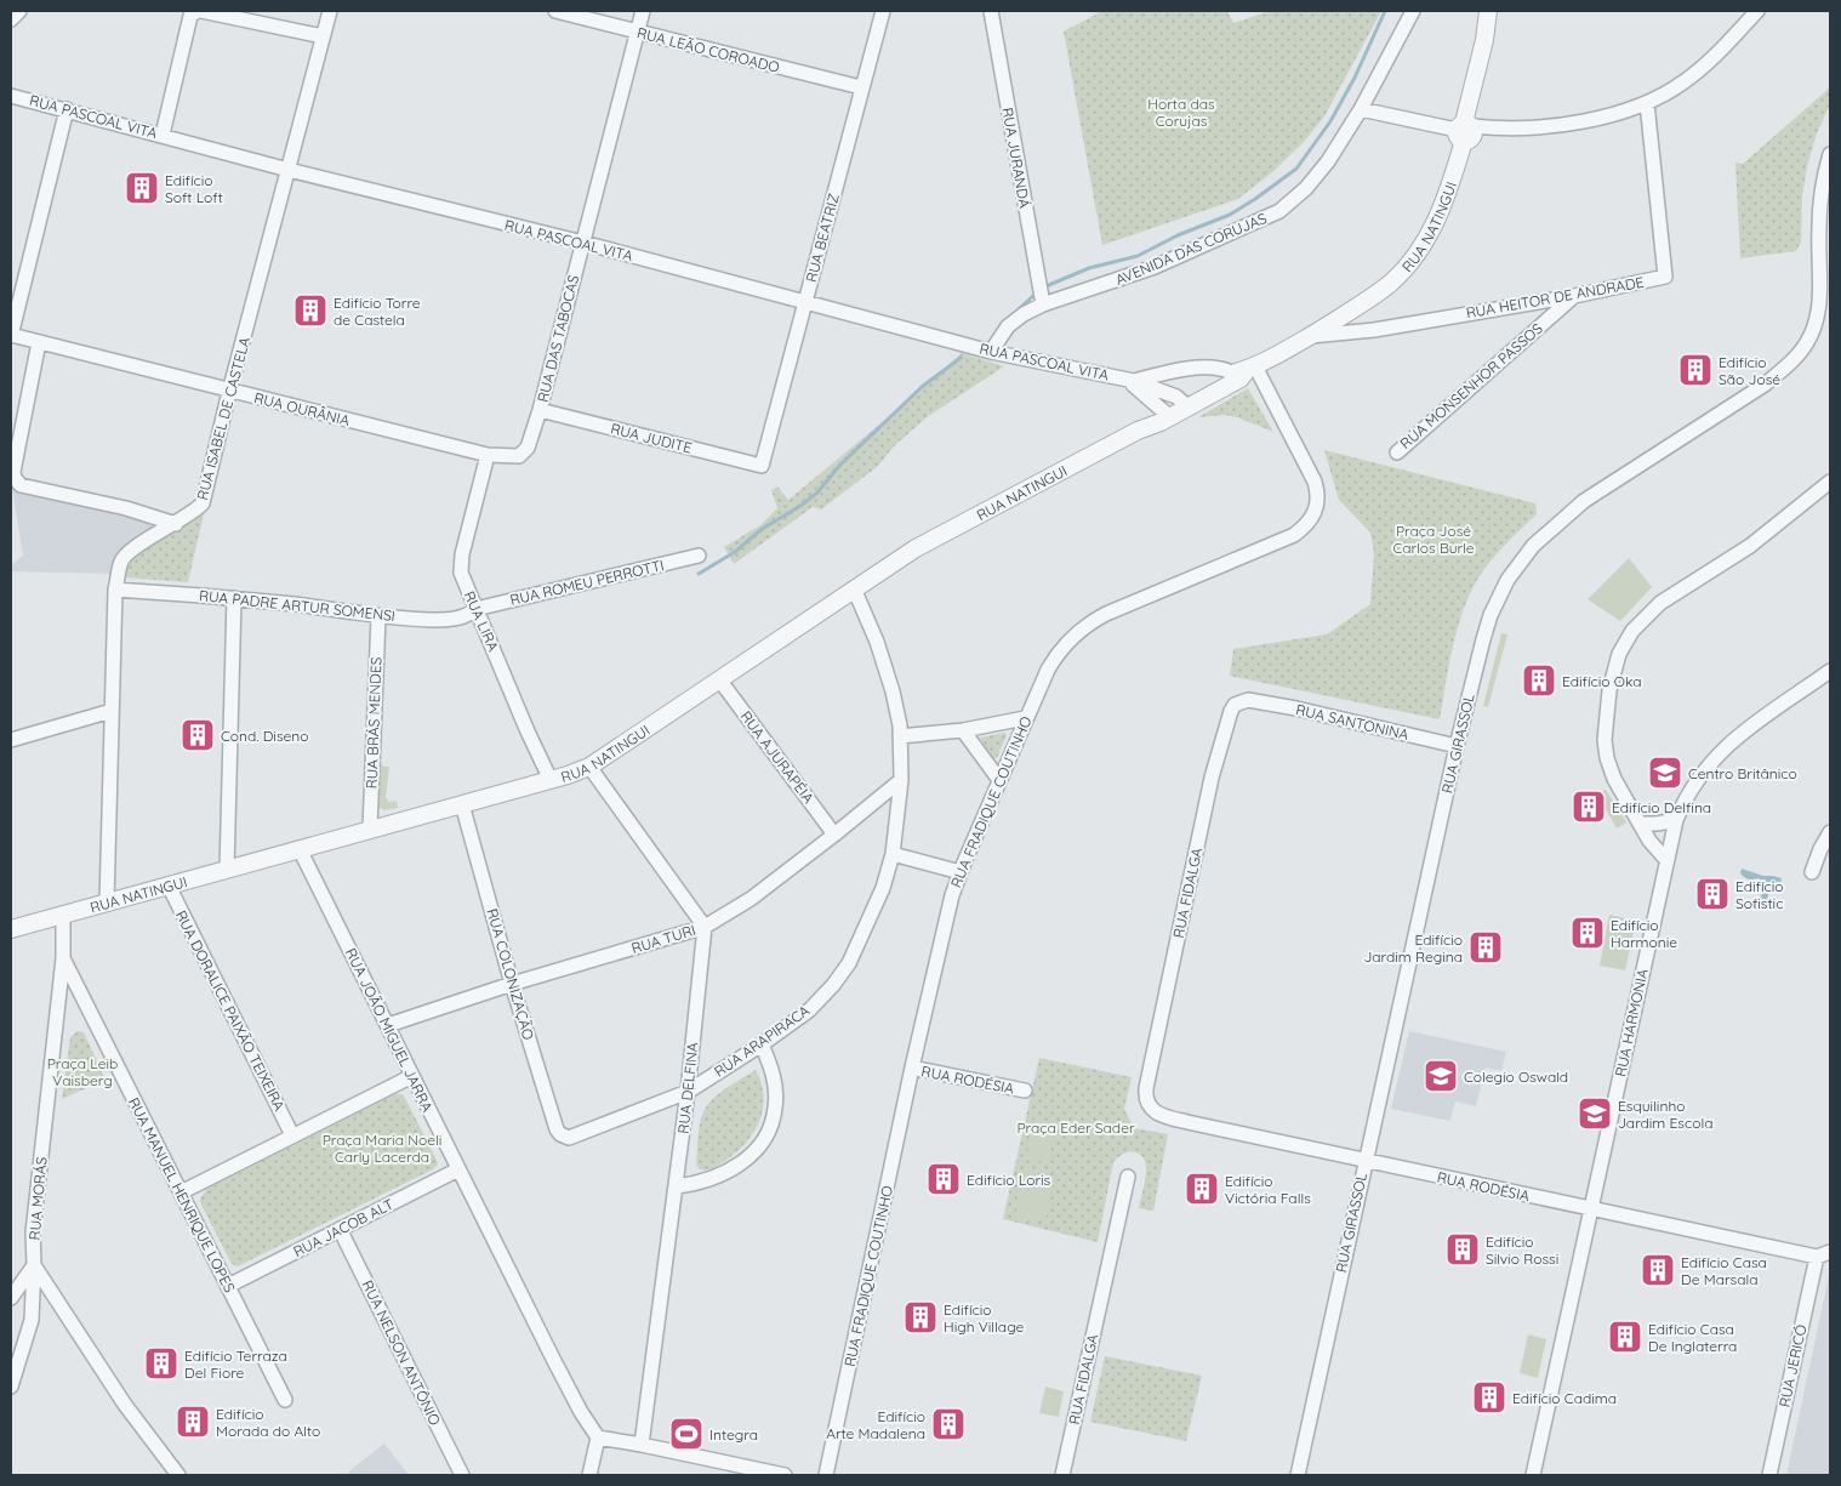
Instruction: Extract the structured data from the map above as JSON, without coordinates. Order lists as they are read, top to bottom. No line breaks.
{"streets":{"street":["RUA LEÃO COROADO","RUA PASCOAL VITA","RUA JURANDÁ","RUA NATINGUI","RUA BEATRIZ","AVENIDA DAS CORUJAS","RUA HEITOR DE ANDRADE","RUA DAS TABOCAS","RUA MONSENHOR PASSOS","RUA OURÂNIA","RUA ISABEL DE CASTELA","RUA JUDITE","RUA ROMEU PERROTTI","RUA PADRE ARTUR SOMENSI","RUA LIRA","RUA SANTONINA","RUA BRÁS MENDES","RUA GIRASSOL","RUA AJURAPÉIA","RUA FRADIQUE COUTINHO","RUA FIDALGA","RUA TURI","RUA COLONIZAÇÃO","RUA DORALICE PAIXÃO TEIXEIRA","RUA HARMONIA","RUA JOÃO MIGUEL JARRA","RUA ARAPIRACA","RUA RODÉSIA","RUA DELFINA","RUA MANUEL HENRIQUE LOPES","RUA MORÁS","RUA JACOB ALT","RUA NELSON ANTÔNIO","RUA JERICÓ"]},"crossings":[["RUA LEÃO COROADO","RUA BEATRIZ"],["RUA LEÃO COROADO","RUA DAS TABOCAS"],["RUA PASCOAL VITA","RUA NATINGUI"],["RUA PASCOAL VITA","RUA BEATRIZ"],["RUA PASCOAL VITA","AVENIDA DAS CORUJAS"],["RUA PASCOAL VITA","RUA DAS TABOCAS"],["RUA PASCOAL VITA","RUA ISABEL DE CASTELA"],["RUA PASCOAL VITA","RUA FRADIQUE COUTINHO"],["RUA JURANDÁ","AVENIDA DAS CORUJAS"],["RUA NATINGUI","RUA HEITOR DE ANDRADE"],["RUA NATINGUI","RUA ISABEL DE CASTELA"],["RUA NATINGUI","RUA LIRA"],["RUA NATINGUI","RUA BRÁS MENDES"],["RUA NATINGUI","RUA AJURAPÉIA"],["RUA NATINGUI","RUA FRADIQUE COUTINHO"],["RUA NATINGUI","RUA COLONIZAÇÃO"],["RUA NATINGUI","RUA DORALICE PAIXÃO TEIXEIRA"],["RUA NATINGUI","RUA JOÃO MIGUEL JARRA"],["RUA NATINGUI","RUA ARAPIRACA"],["RUA NATINGUI","RUA MORÁS"],["RUA BEATRIZ","RUA JUDITE"],["RUA HEITOR DE ANDRADE","RUA MONSENHOR PASSOS"],["RUA DAS TABOCAS","RUA OURÂNIA"],["RUA DAS TABOCAS","RUA JUDITE"],["RUA DAS TABOCAS","RUA LIRA"],["RUA OURÂNIA","RUA ISABEL DE CASTELA"],["RUA OURÂNIA","RUA LIRA"],["RUA ISABEL DE CASTELA","RUA PADRE ARTUR SOMENSI"],["RUA ROMEU PERROTTI","RUA PADRE ARTUR SOMENSI"],["RUA ROMEU PERROTTI","RUA LIRA"],["RUA PADRE ARTUR SOMENSI","RUA LIRA"],["RUA PADRE ARTUR SOMENSI","RUA BRÁS MENDES"],["RUA SANTONINA","RUA GIRASSOL"],["RUA SANTONINA","RUA FIDALGA"],["RUA GIRASSOL","RUA RODÉSIA"],["RUA AJURAPÉIA","RUA TURI"],["RUA FRADIQUE COUTINHO","RUA RODÉSIA"],["RUA FIDALGA","RUA RODÉSIA"],["RUA TURI","RUA COLONIZAÇÃO"],["RUA TURI","RUA JOÃO MIGUEL JARRA"],["RUA TURI","RUA ARAPIRACA"],["RUA TURI","RUA DELFINA"],["RUA COLONIZAÇÃO","RUA ARAPIRACA"],["RUA HARMONIA","RUA RODÉSIA"],["RUA JOÃO MIGUEL JARRA","RUA JACOB ALT"],["RUA ARAPIRACA","RUA DELFINA"],["RUA RODÉSIA","RUA JERICÓ"],["RUA MANUEL HENRIQUE LOPES","RUA MORÁS"],["RUA MANUEL HENRIQUE LOPES","RUA JACOB ALT"],["RUA JACOB ALT","RUA NELSON ANTÔNIO"]],"parks":["Horta das Corujas","Praça José Carlos Burle","Praça Leib Vaisberg","Praça Eder Sader","Praça Maria Noeli Carly Lacerda"],"places":{"building":["Edifício Soft Loft","Edifício Torre de Castela","Edifício São José","Edifício Oka","Cond. Diseno","Edifício Delfina","Edifício Sofistic","Edifício Harmonie","Edifício Jardim Regina","Edifício Loris","Edifício Victória Falls","Edifício Silvio Rossi","Edifício Casa De Marsala","Edifício High Village","Edifício Casa De Inglaterra","Edifício Terraza Del Fiore","Edifício Cadima","Edifício Morada do Alto","Edifício Arte Madalena"],"school or university":["Centro Britânico","Colegio Oswald","Esquilinho Jardim Escola"],"sports":["Integra"]}}
